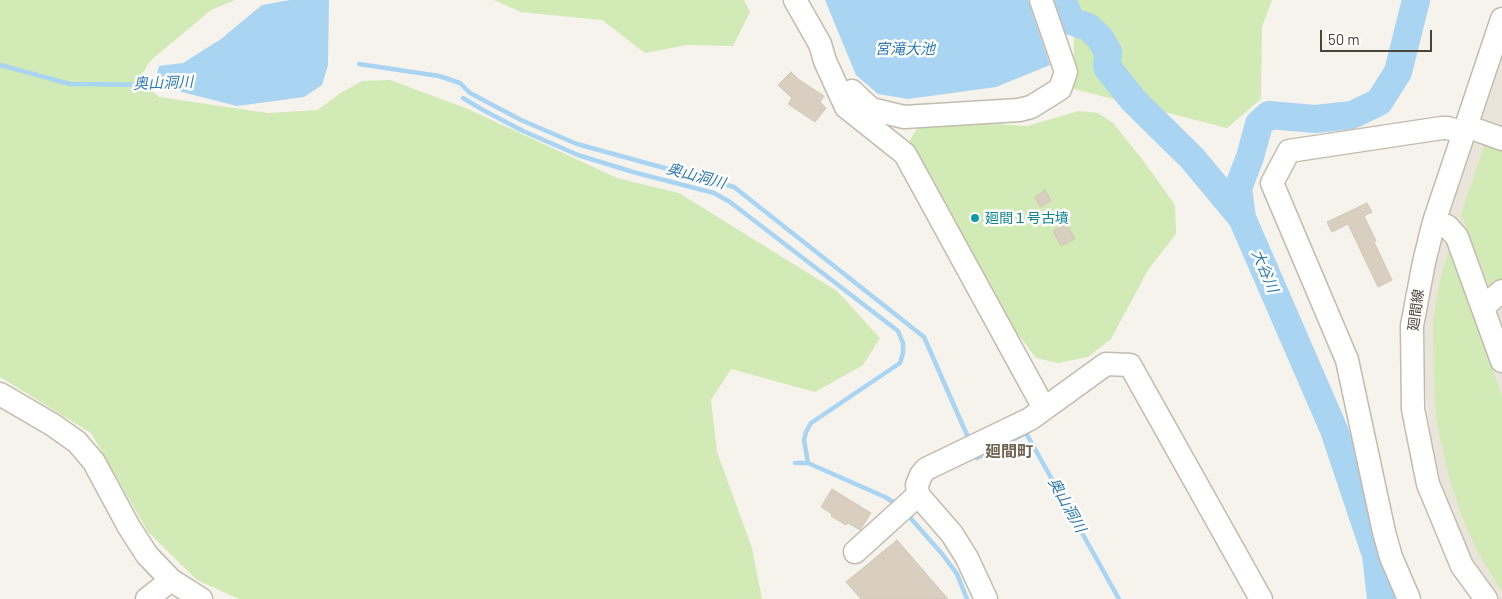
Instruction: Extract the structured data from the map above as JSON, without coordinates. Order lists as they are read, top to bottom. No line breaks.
{"streets":{"street":["廻間線"]},"districts":["廻間町"],"water":["宮滝大池","奥山洞川","大谷川"],"places":["廻間１号古墳"],"scale_bar":"50 m"}
